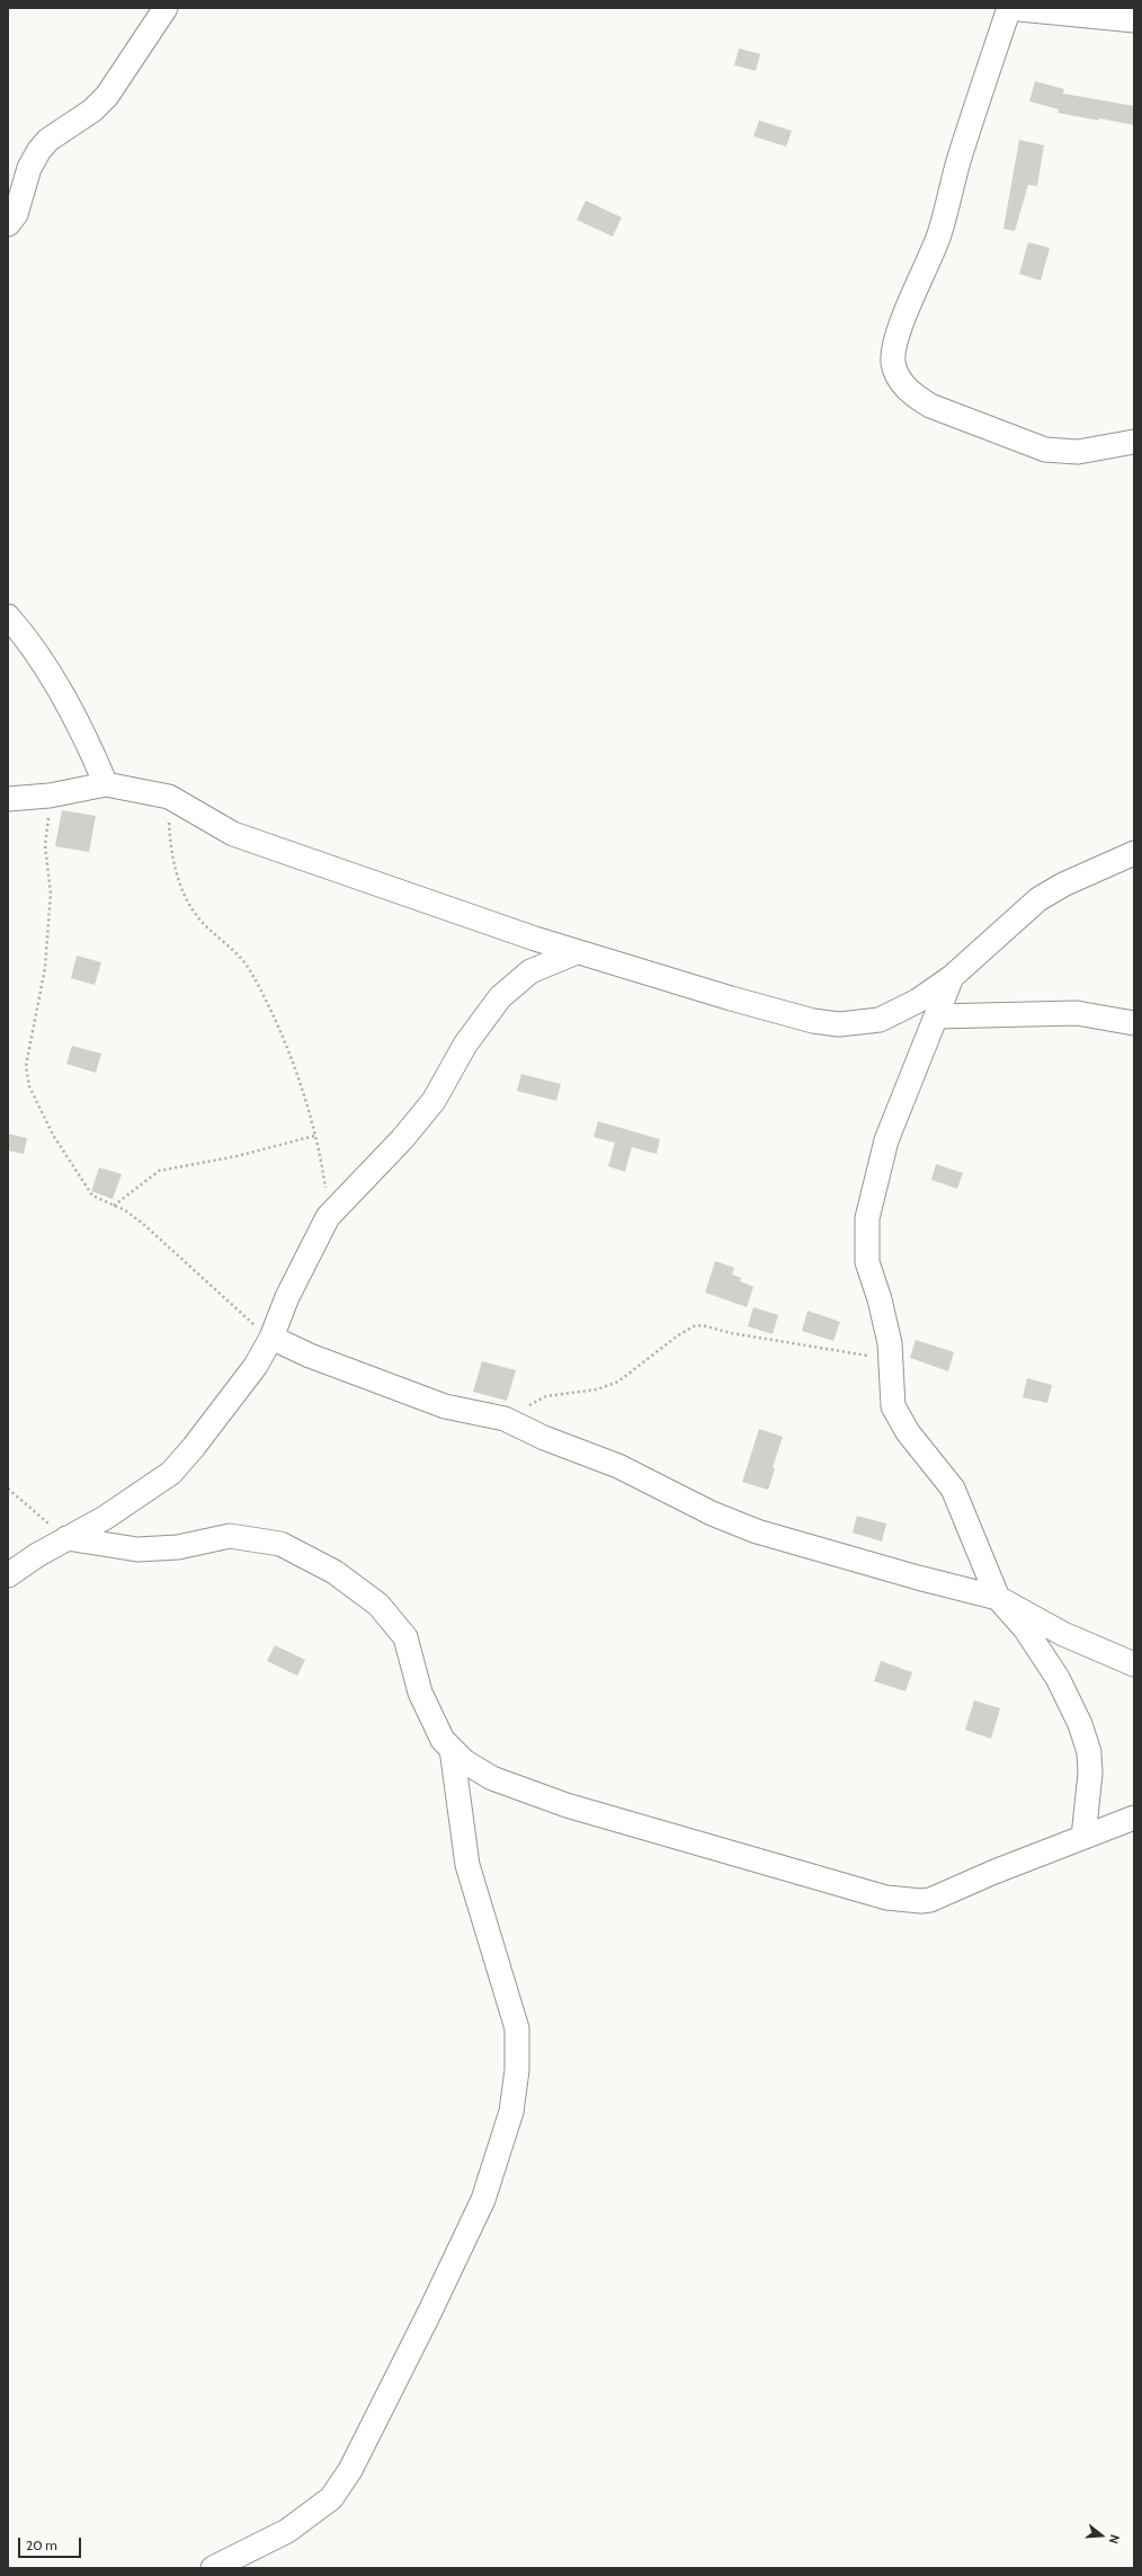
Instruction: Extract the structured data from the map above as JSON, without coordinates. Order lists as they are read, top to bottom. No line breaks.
{"scale_bar":"20 m","north":"right"}
